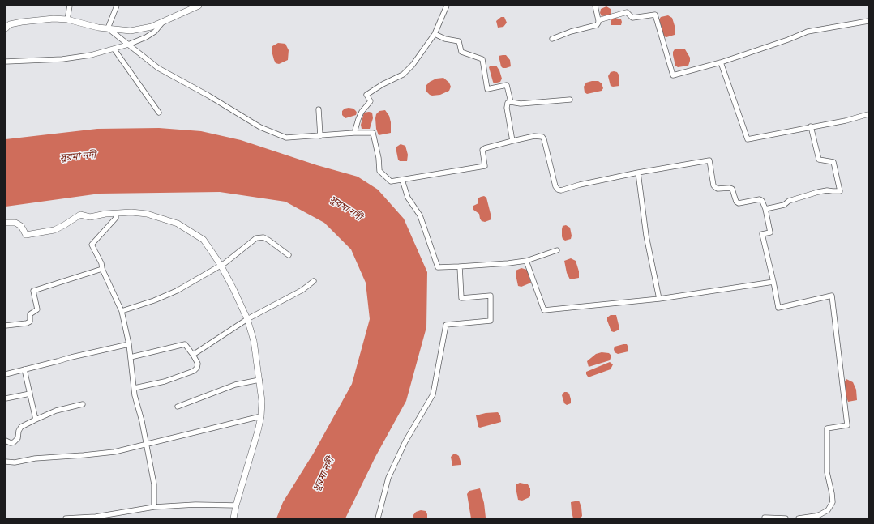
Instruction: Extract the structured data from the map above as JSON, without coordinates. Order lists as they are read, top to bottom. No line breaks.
{"water":["সুরমা নদী"]}
